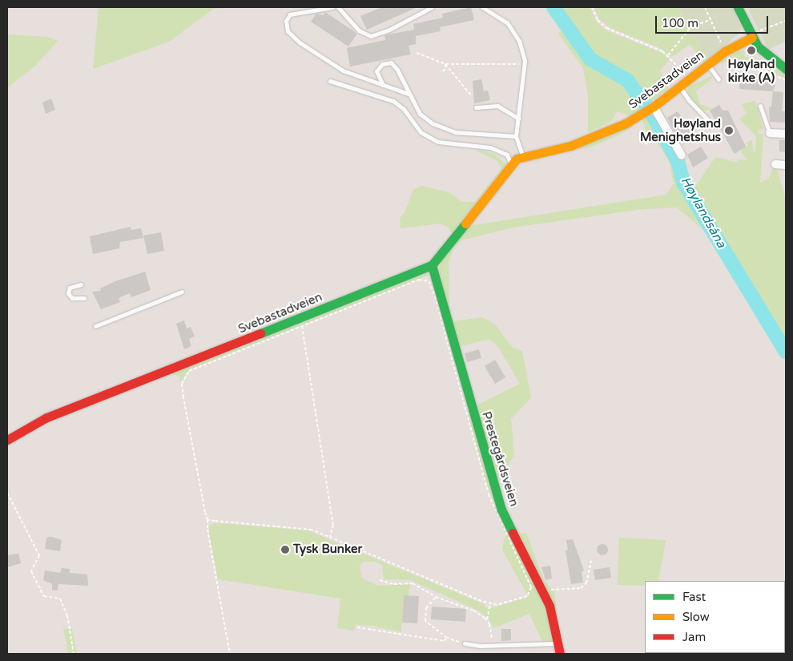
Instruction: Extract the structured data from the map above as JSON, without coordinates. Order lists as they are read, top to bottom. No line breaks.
{"streets":{"street":["Svebastadveien","Prestegårdsveien"]},"crossings":[["Svebastadveien","Prestegårdsveien"]],"water":["Høylandsåna"],"places":["Høyland kirke (A)","Høyland Menighetshus","Tysk Bunker"],"legend":["Fast","Slow","Jam"],"scale_bar":"100 m"}
